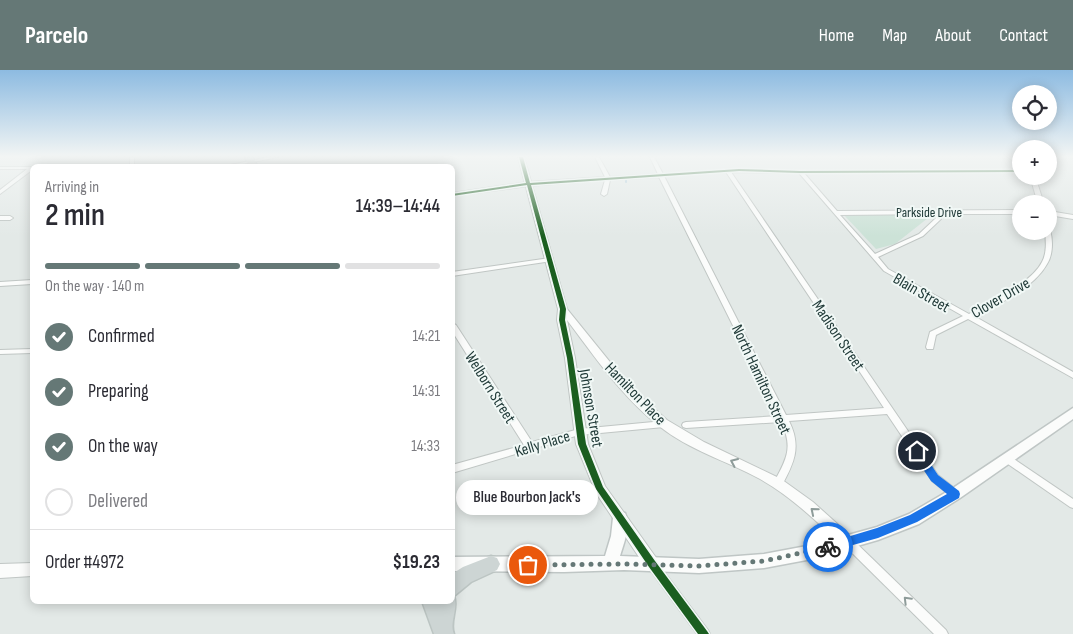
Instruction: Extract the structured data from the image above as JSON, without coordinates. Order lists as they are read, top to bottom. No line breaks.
{"streets":{"street":["Parkside Drive","Blain Street","Clover Drive","Madison Street","North Hamilton Street","Welborn Street","Hamilton Place","Johnson Street","Kelly Place"]},"crossings":[["Parkside Drive","Blain Street"],["Blain Street","Clover Drive"],["North Hamilton Street","Hamilton Place"],["Welborn Street","Kelly Place"],["Hamilton Place","Johnson Street"],["Hamilton Place","Kelly Place"],["Johnson Street","Kelly Place"]],"one_way":["Hamilton Place"],"places":["Blue Bourbon Jack's"],"page":{"header":"Parcelo","nav":["Home","Map","About","Contact"],"map_buttons":["+","−"],"heading":["2 min","Arriving in","14:39–14:44"],"panel":["Order #4972","$19.23"],"bar":"On the way · 140 m","list":[["Confirmed","14:21"],["Preparing","14:31"],["On the way","14:33"],"Delivered"],"bubble":"Blue Bourbon Jack's"}}
